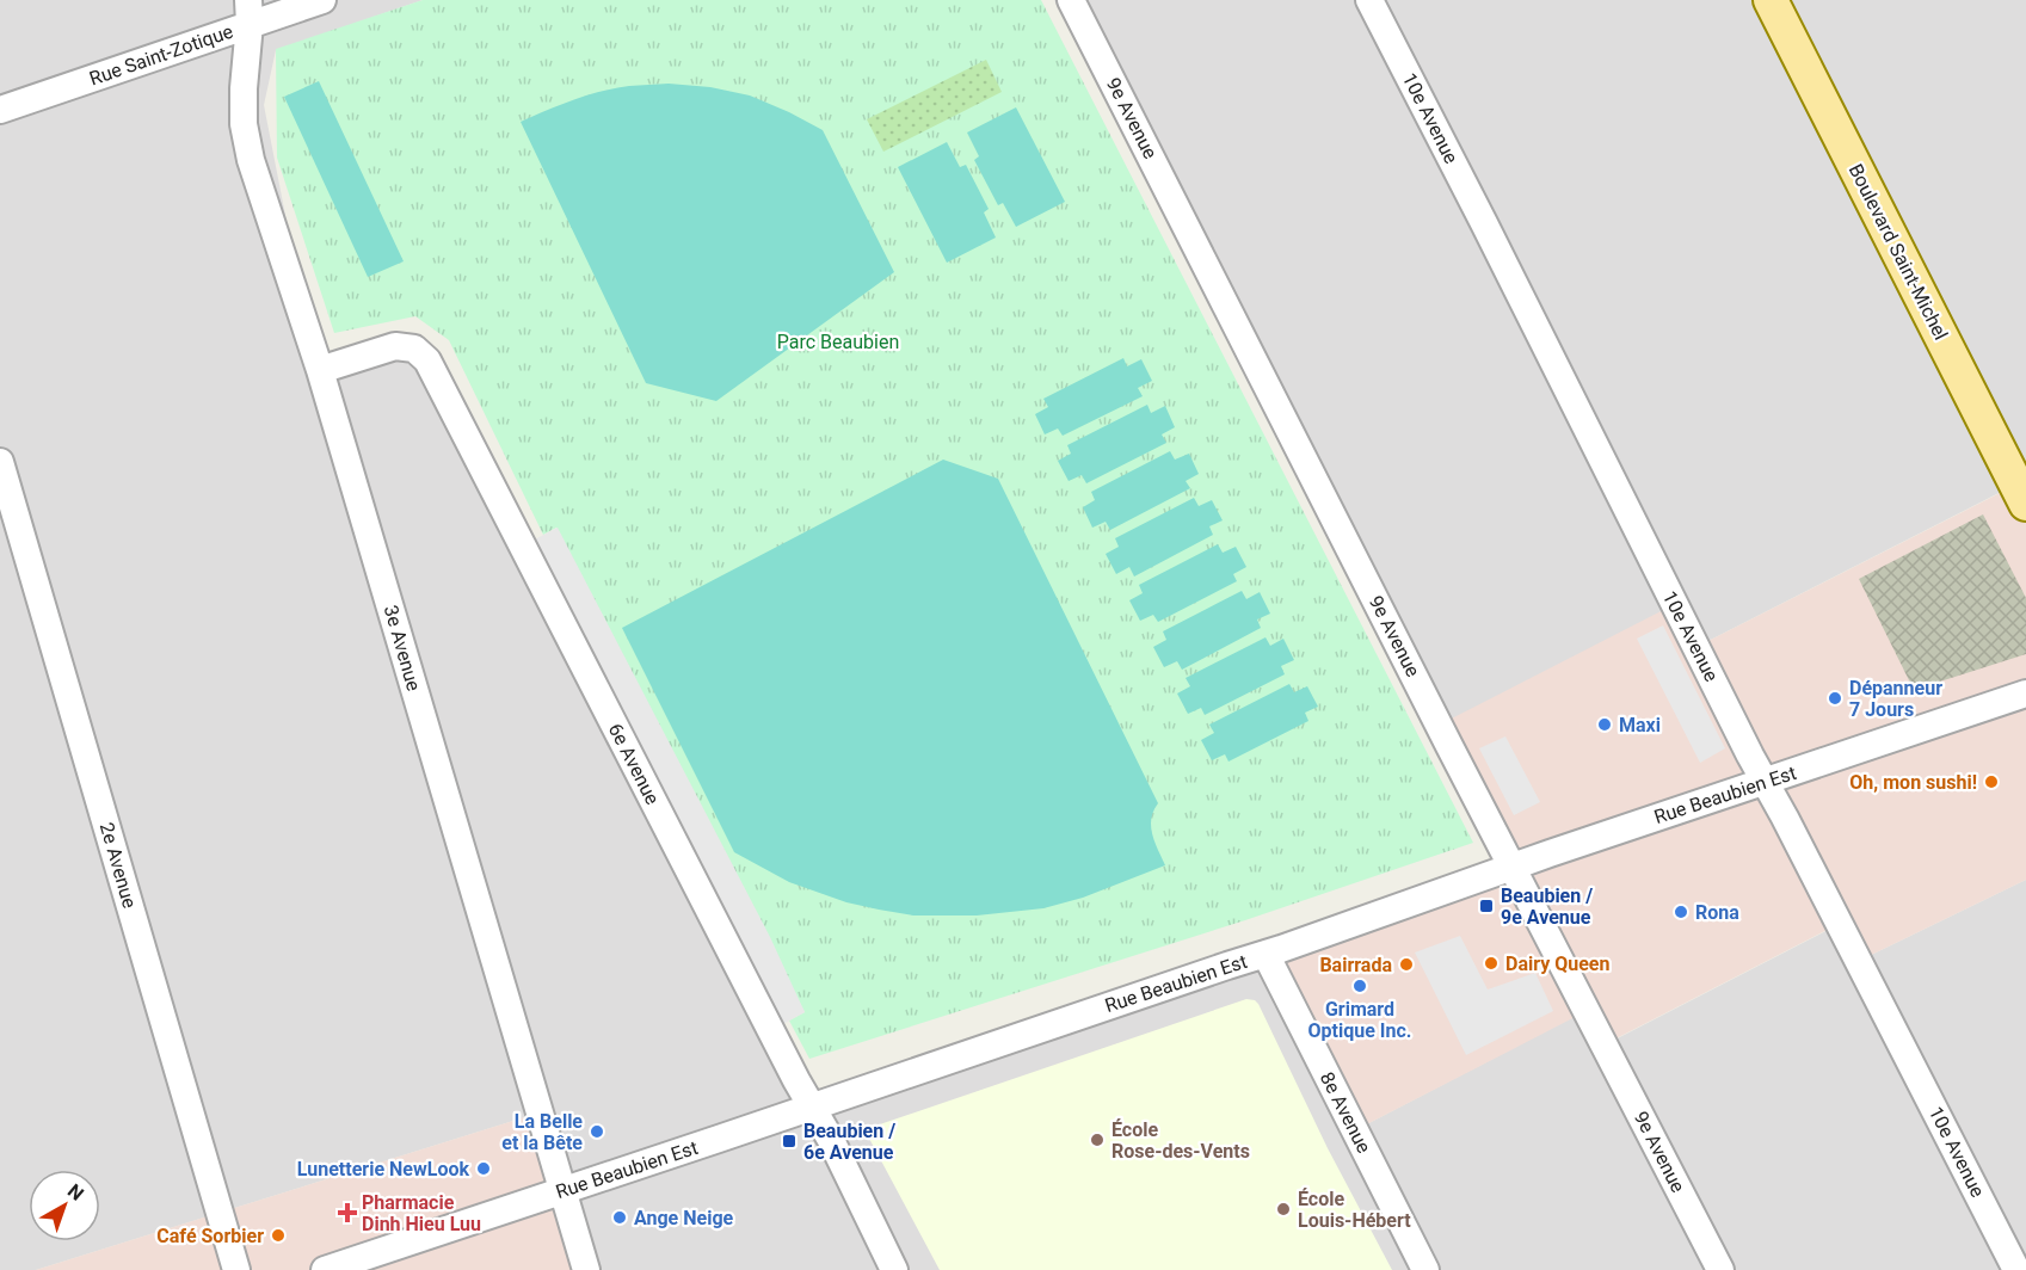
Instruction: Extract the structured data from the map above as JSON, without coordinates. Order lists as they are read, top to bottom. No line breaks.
{"streets":{"main road":["Boulevard Saint-Michel"],"street":["Rue Saint-Zotique","9e Avenue","10e Avenue","3e Avenue","6e Avenue","Rue Beaubien Est","2e Avenue","8e Avenue"]},"crossings":[["Rue Saint-Zotique","3e Avenue"],["9e Avenue","Rue Beaubien Est"],["10e Avenue","Rue Beaubien Est"],["3e Avenue","6e Avenue"],["3e Avenue","Rue Beaubien Est"],["6e Avenue","Rue Beaubien Est"],["Rue Beaubien Est","8e Avenue"]],"parks":["Parc Beaubien"],"places":{"other":["Dépanneur 7 Jours","Maxi","Oh, mon sushi!","Rona","Dairy Queen","Bairrada","Grimard Optique Inc.","La Belle et la Bête","École Rose-des-Vents","Lunetterie NewLook","École Louis-Hébert","Ange Neige","Café Sorbier"],"transit":["Beaubien / 9e Avenue","Beaubien / 6e Avenue"],"health":["Pharmacie Dinh Hieu Luu"]},"north":"top right"}
